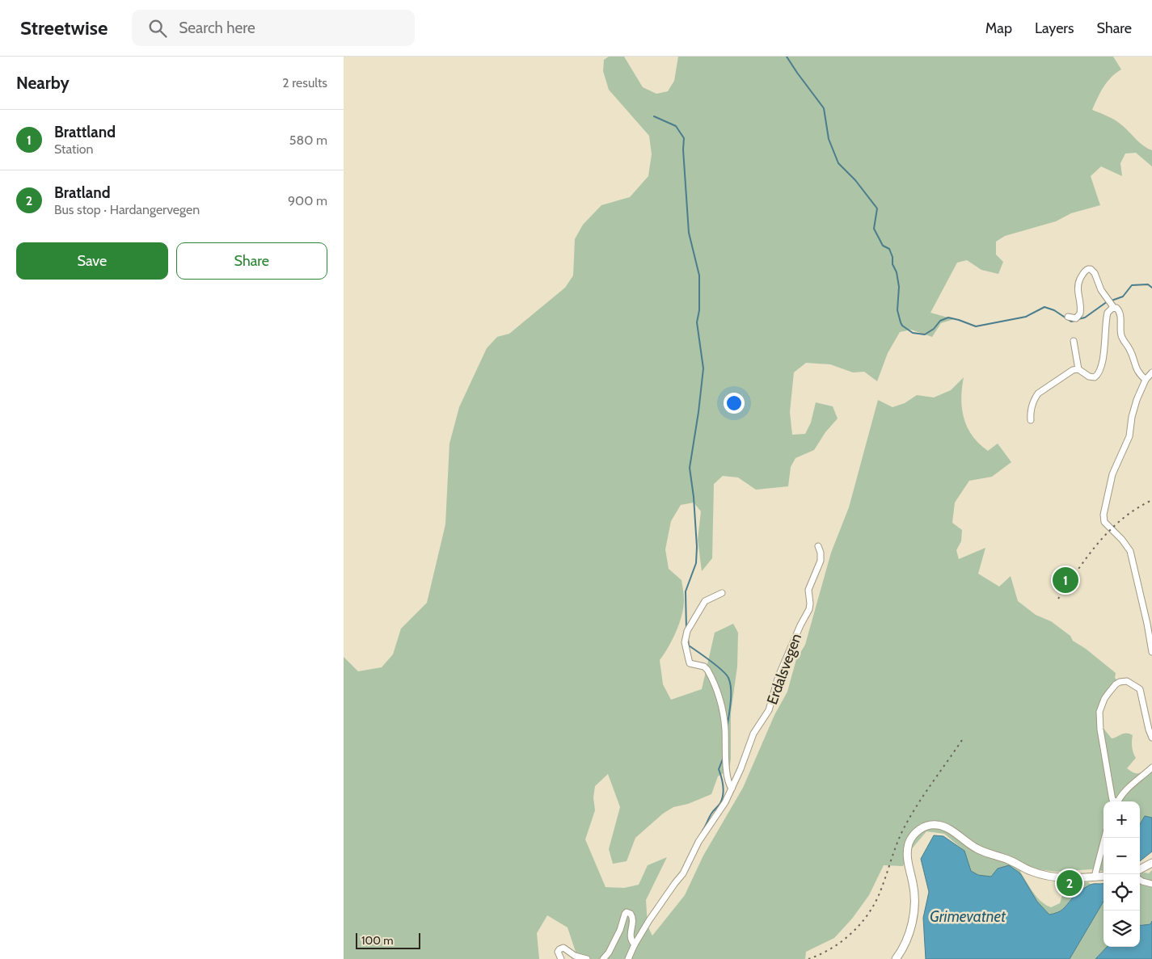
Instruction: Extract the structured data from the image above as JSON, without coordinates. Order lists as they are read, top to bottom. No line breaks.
{"streets":{"street":["Erdalsvegen"]},"water":["Grimevatnet"],"scale_bar":"100 m","page":{"header":"Streetwise","search":"Search here","nav":["Map","Layers","Share"],"heading":["Nearby","2 results"],"list":[{"mark":"1","name":"Brattland","note":"Station","value":"580 m"},{"mark":"2","name":"Bratland","note":"Bus stop · Hardangervegen","value":"900 m"}],"buttons":["Save","Share"],"pins":["1","2"],"map_buttons":["+","−"],"scale":"100 m"}}
